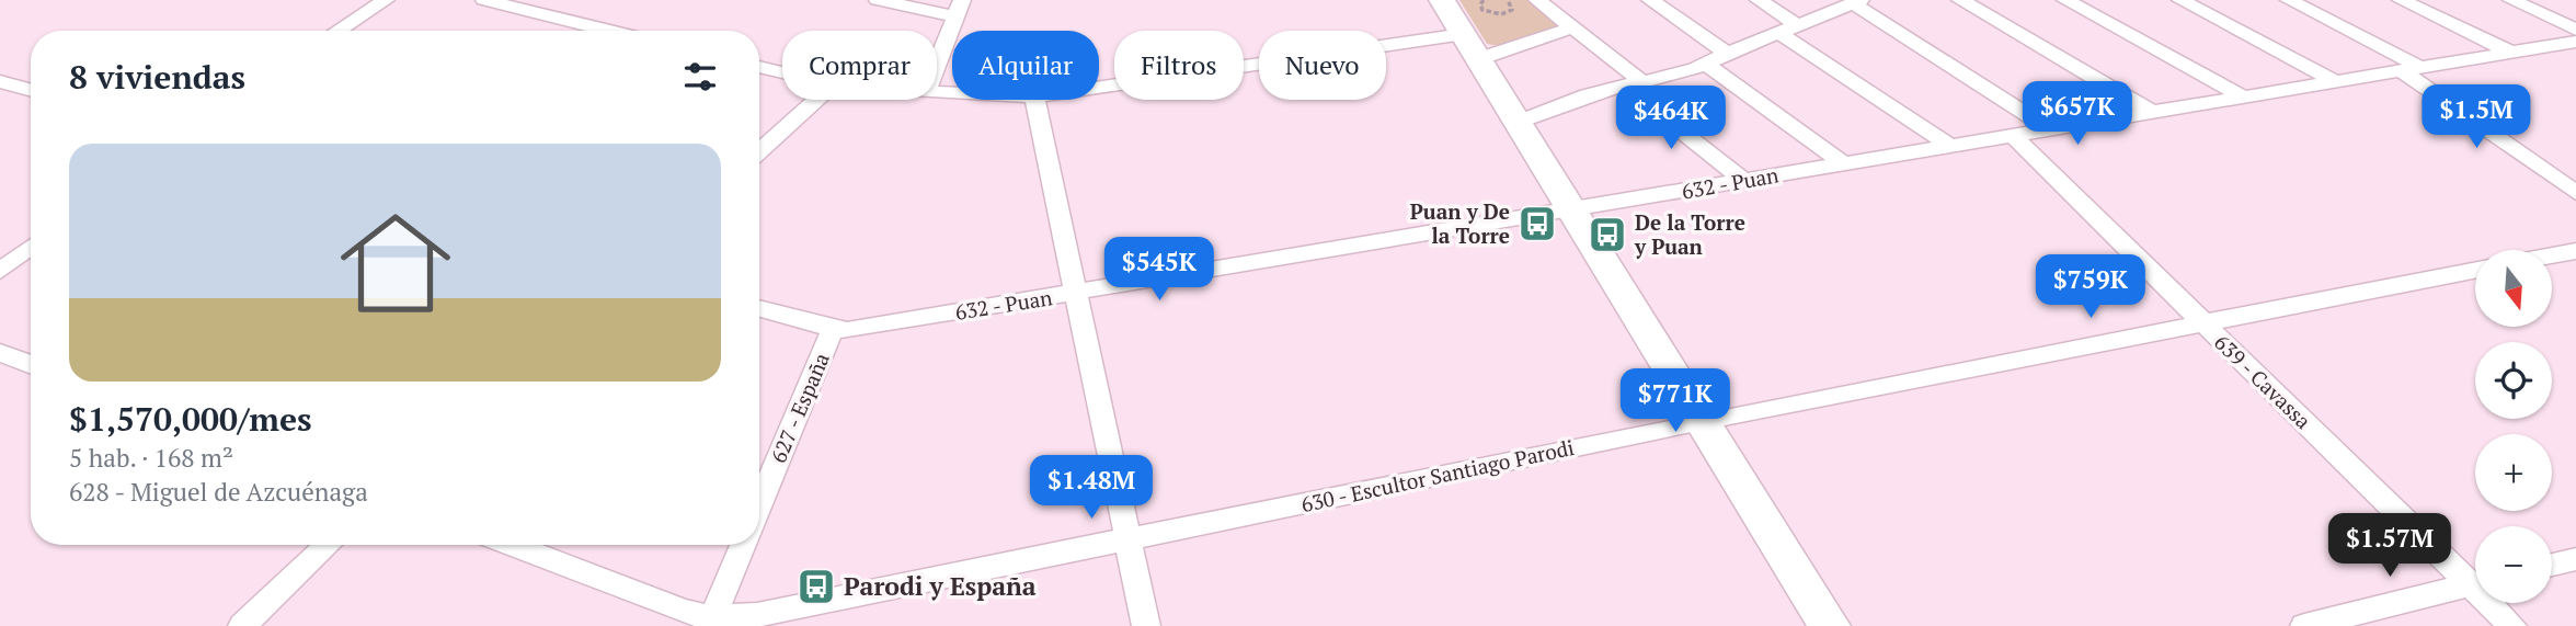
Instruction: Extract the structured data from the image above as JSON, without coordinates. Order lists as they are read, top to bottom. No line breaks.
{"streets":{"street":["632 - Puan","639 - Cavassa","627 - España","630 - Escultor Santiago Parodi"]},"crossings":[["632 - Puan","639 - Cavassa"],["632 - Puan","627 - España"],["639 - Cavassa","630 - Escultor Santiago Parodi"]],"places":{"bus stop":["Puan y De la Torre","De la Torre y Puan","Parodi y España"]},"north":"bottom","page":{"chip":["Comprar","Alquilar","Filtros","Nuevo"],"heading":"8 viviendas","price":["$657K","$1.5M","$464K","$545K","$759K","$771K","$1.48M","$1.57M"],"list":[{"name":"$1,570,000/mes","note":"5 hab. · 168 m² · 628 - Miguel de Azcuénaga"}],"map_buttons":["+","−"]}}
